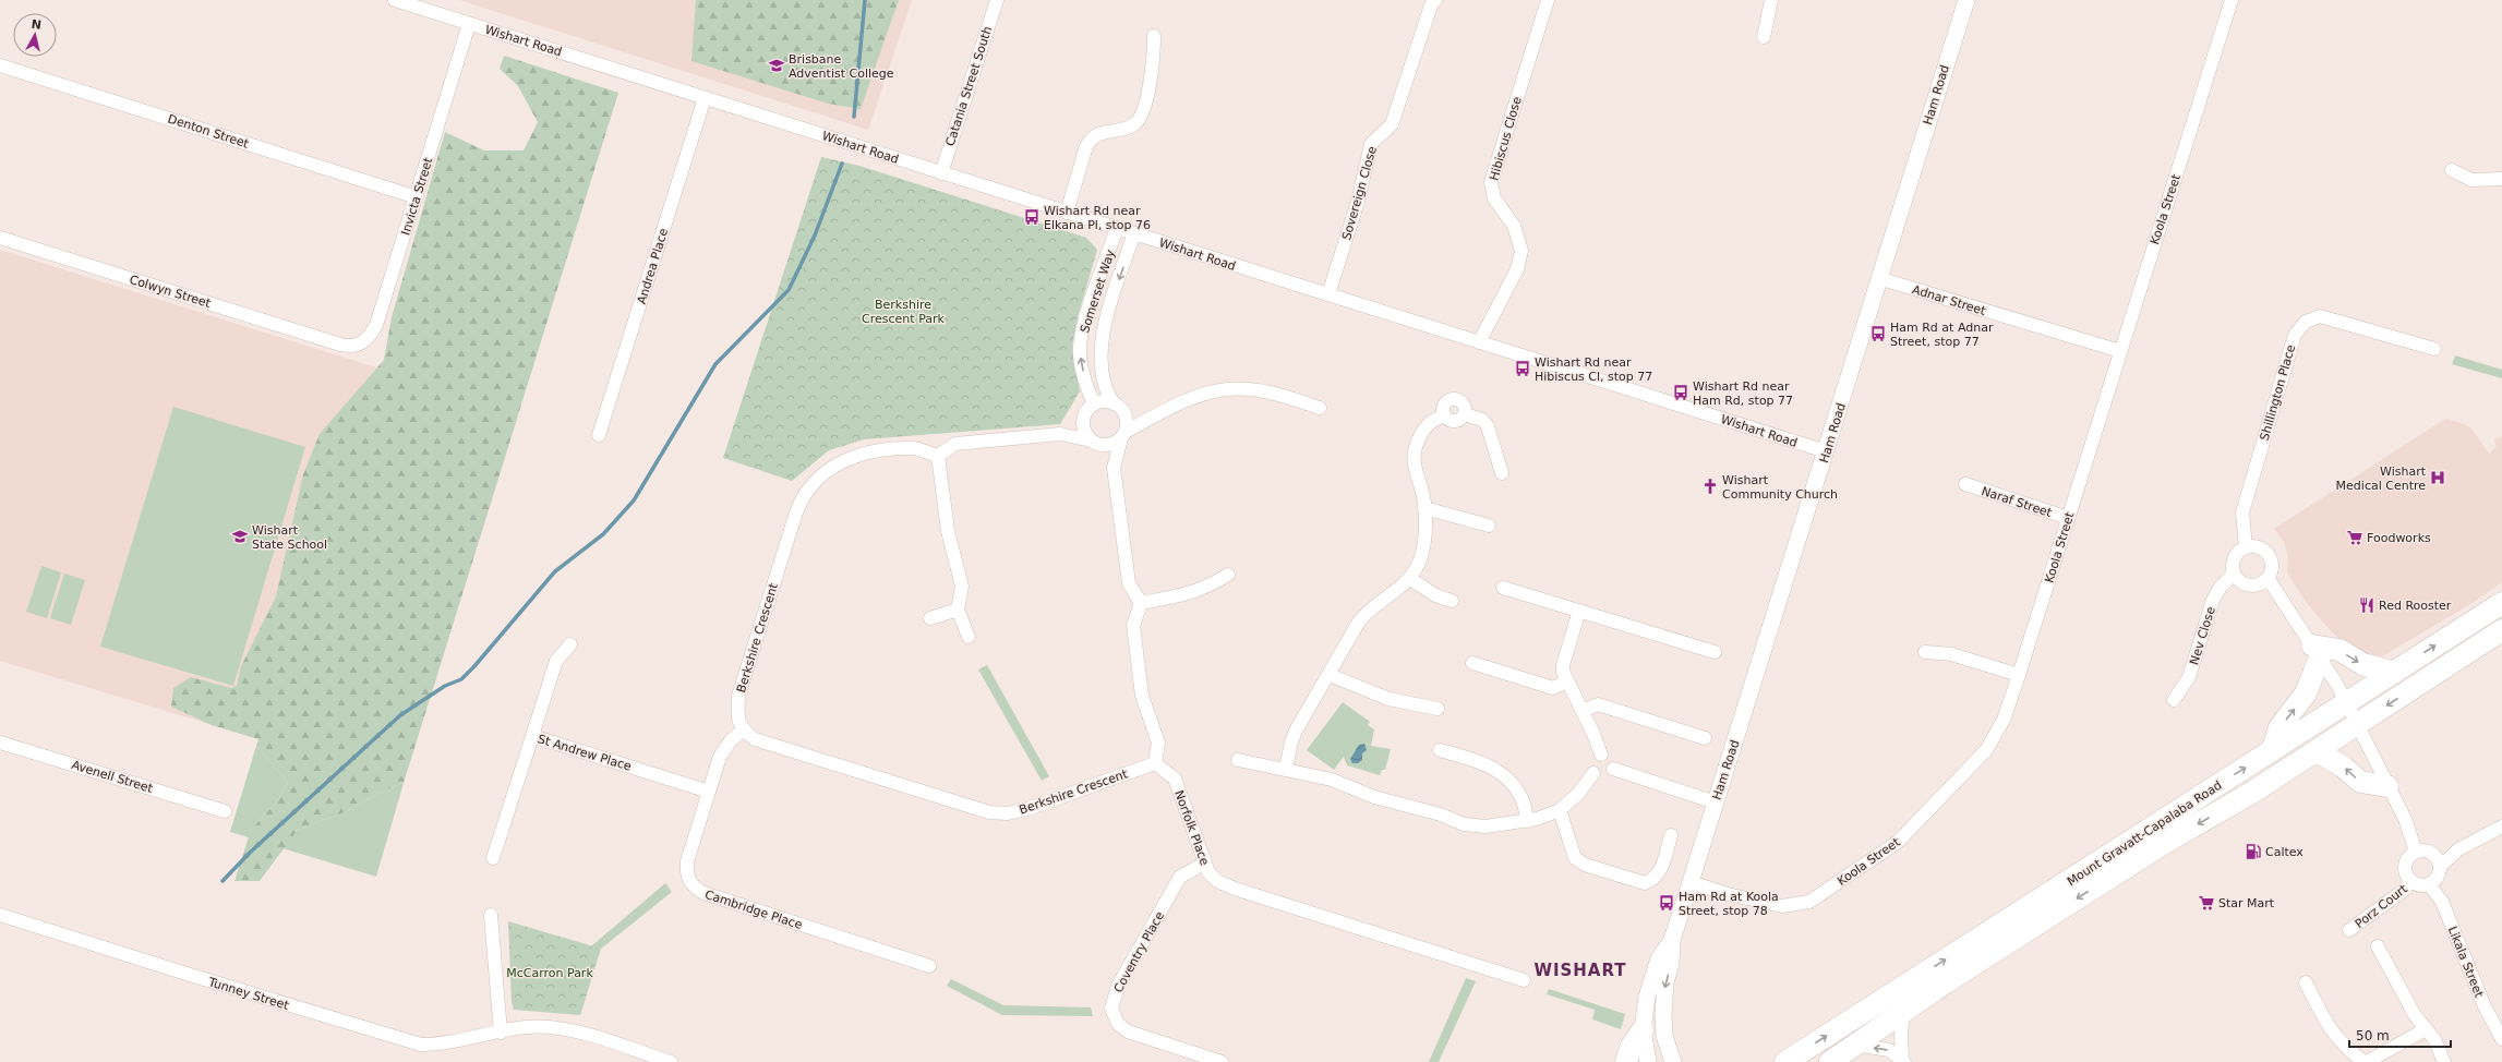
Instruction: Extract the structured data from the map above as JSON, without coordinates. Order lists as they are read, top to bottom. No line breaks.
{"streets":{"highway":["Mount Gravatt-Capalaba Road"],"street":["Wishart Road","Catania Street South","Ham Road","Denton Street","Hibiscus Close","Sovereign Close","Invicta Street","Koola Street","Andrea Place","Colwyn Street","Somerset Way","Adnar Street","Shillington Place","Naraf Street","Nev Close","Berkshire Crescent","St Andrew Place","Avenell Street","Norfolk Place","Porz Court","Cambridge Place","Coventry Place","Likala Street","Tunney Street"]},"crossings":[["Wishart Road","Catania Street South"],["Wishart Road","Ham Road"],["Wishart Road","Hibiscus Close"],["Wishart Road","Sovereign Close"],["Wishart Road","Invicta Street"],["Wishart Road","Andrea Place"],["Wishart Road","Somerset Way"],["Ham Road","Koola Street"],["Ham Road","Adnar Street"],["Denton Street","Invicta Street"],["Invicta Street","Colwyn Street"],["Koola Street","Adnar Street"],["Koola Street","Naraf Street"],["Shillington Place","Nev Close"],["Berkshire Crescent","Norfolk Place"],["Berkshire Crescent","Cambridge Place"],["St Andrew Place","Cambridge Place"],["Norfolk Place","Coventry Place"],["Porz Court","Likala Street"]],"districts":["WISHART"],"parks":["Berkshire Crescent Park","McCarron Park"],"places":{"school or university":["Brisbane Adventist College","Wishart State School"],"bus stop":["Wishart Rd near Elkana Pl, stop 76","Ham Rd at Adnar Street, stop 77","Wishart Rd near Hibiscus Cl, stop 77","Wishart Rd near Ham Rd, stop 77","Ham Rd at Koola Street, stop 78"],"hospital":["Wishart Medical Centre"],"church":["Wishart Community Church"],"supermarket":["Foodworks","Star Mart"],"restaurant":["Red Rooster"],"fuel station":["Caltex"]},"scale_bar":"50 m","north":"top"}
